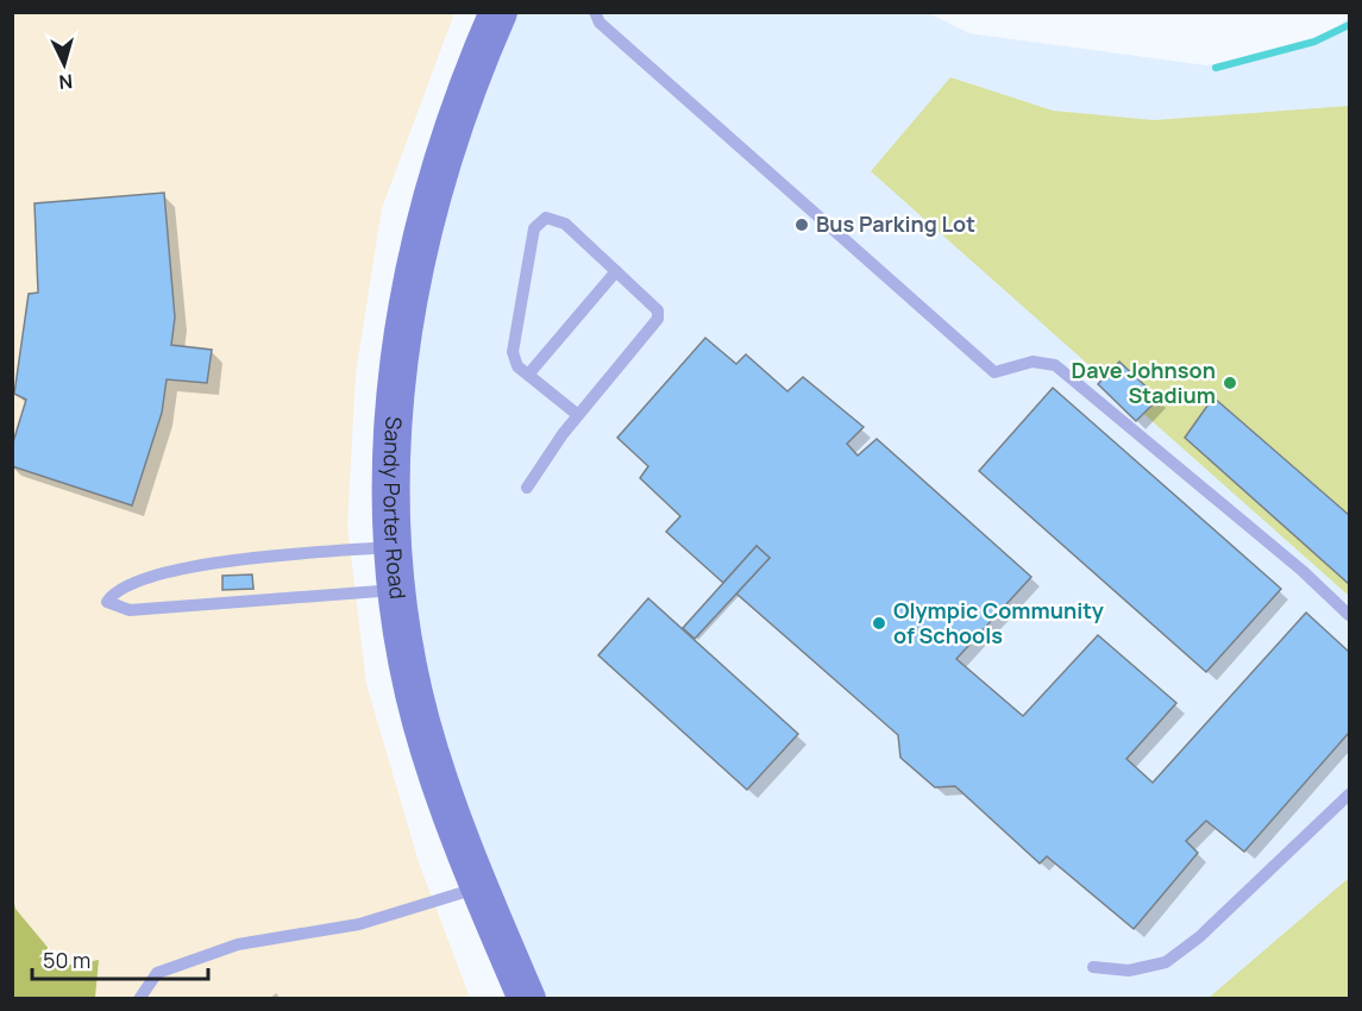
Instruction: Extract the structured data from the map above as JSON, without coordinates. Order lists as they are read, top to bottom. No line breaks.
{"streets":{"street":["Sandy Porter Road"]},"places":["Bus Parking Lot","Dave Johnson Stadium","Olympic Community of Schools"],"scale_bar":"50 m","north":"bottom"}
